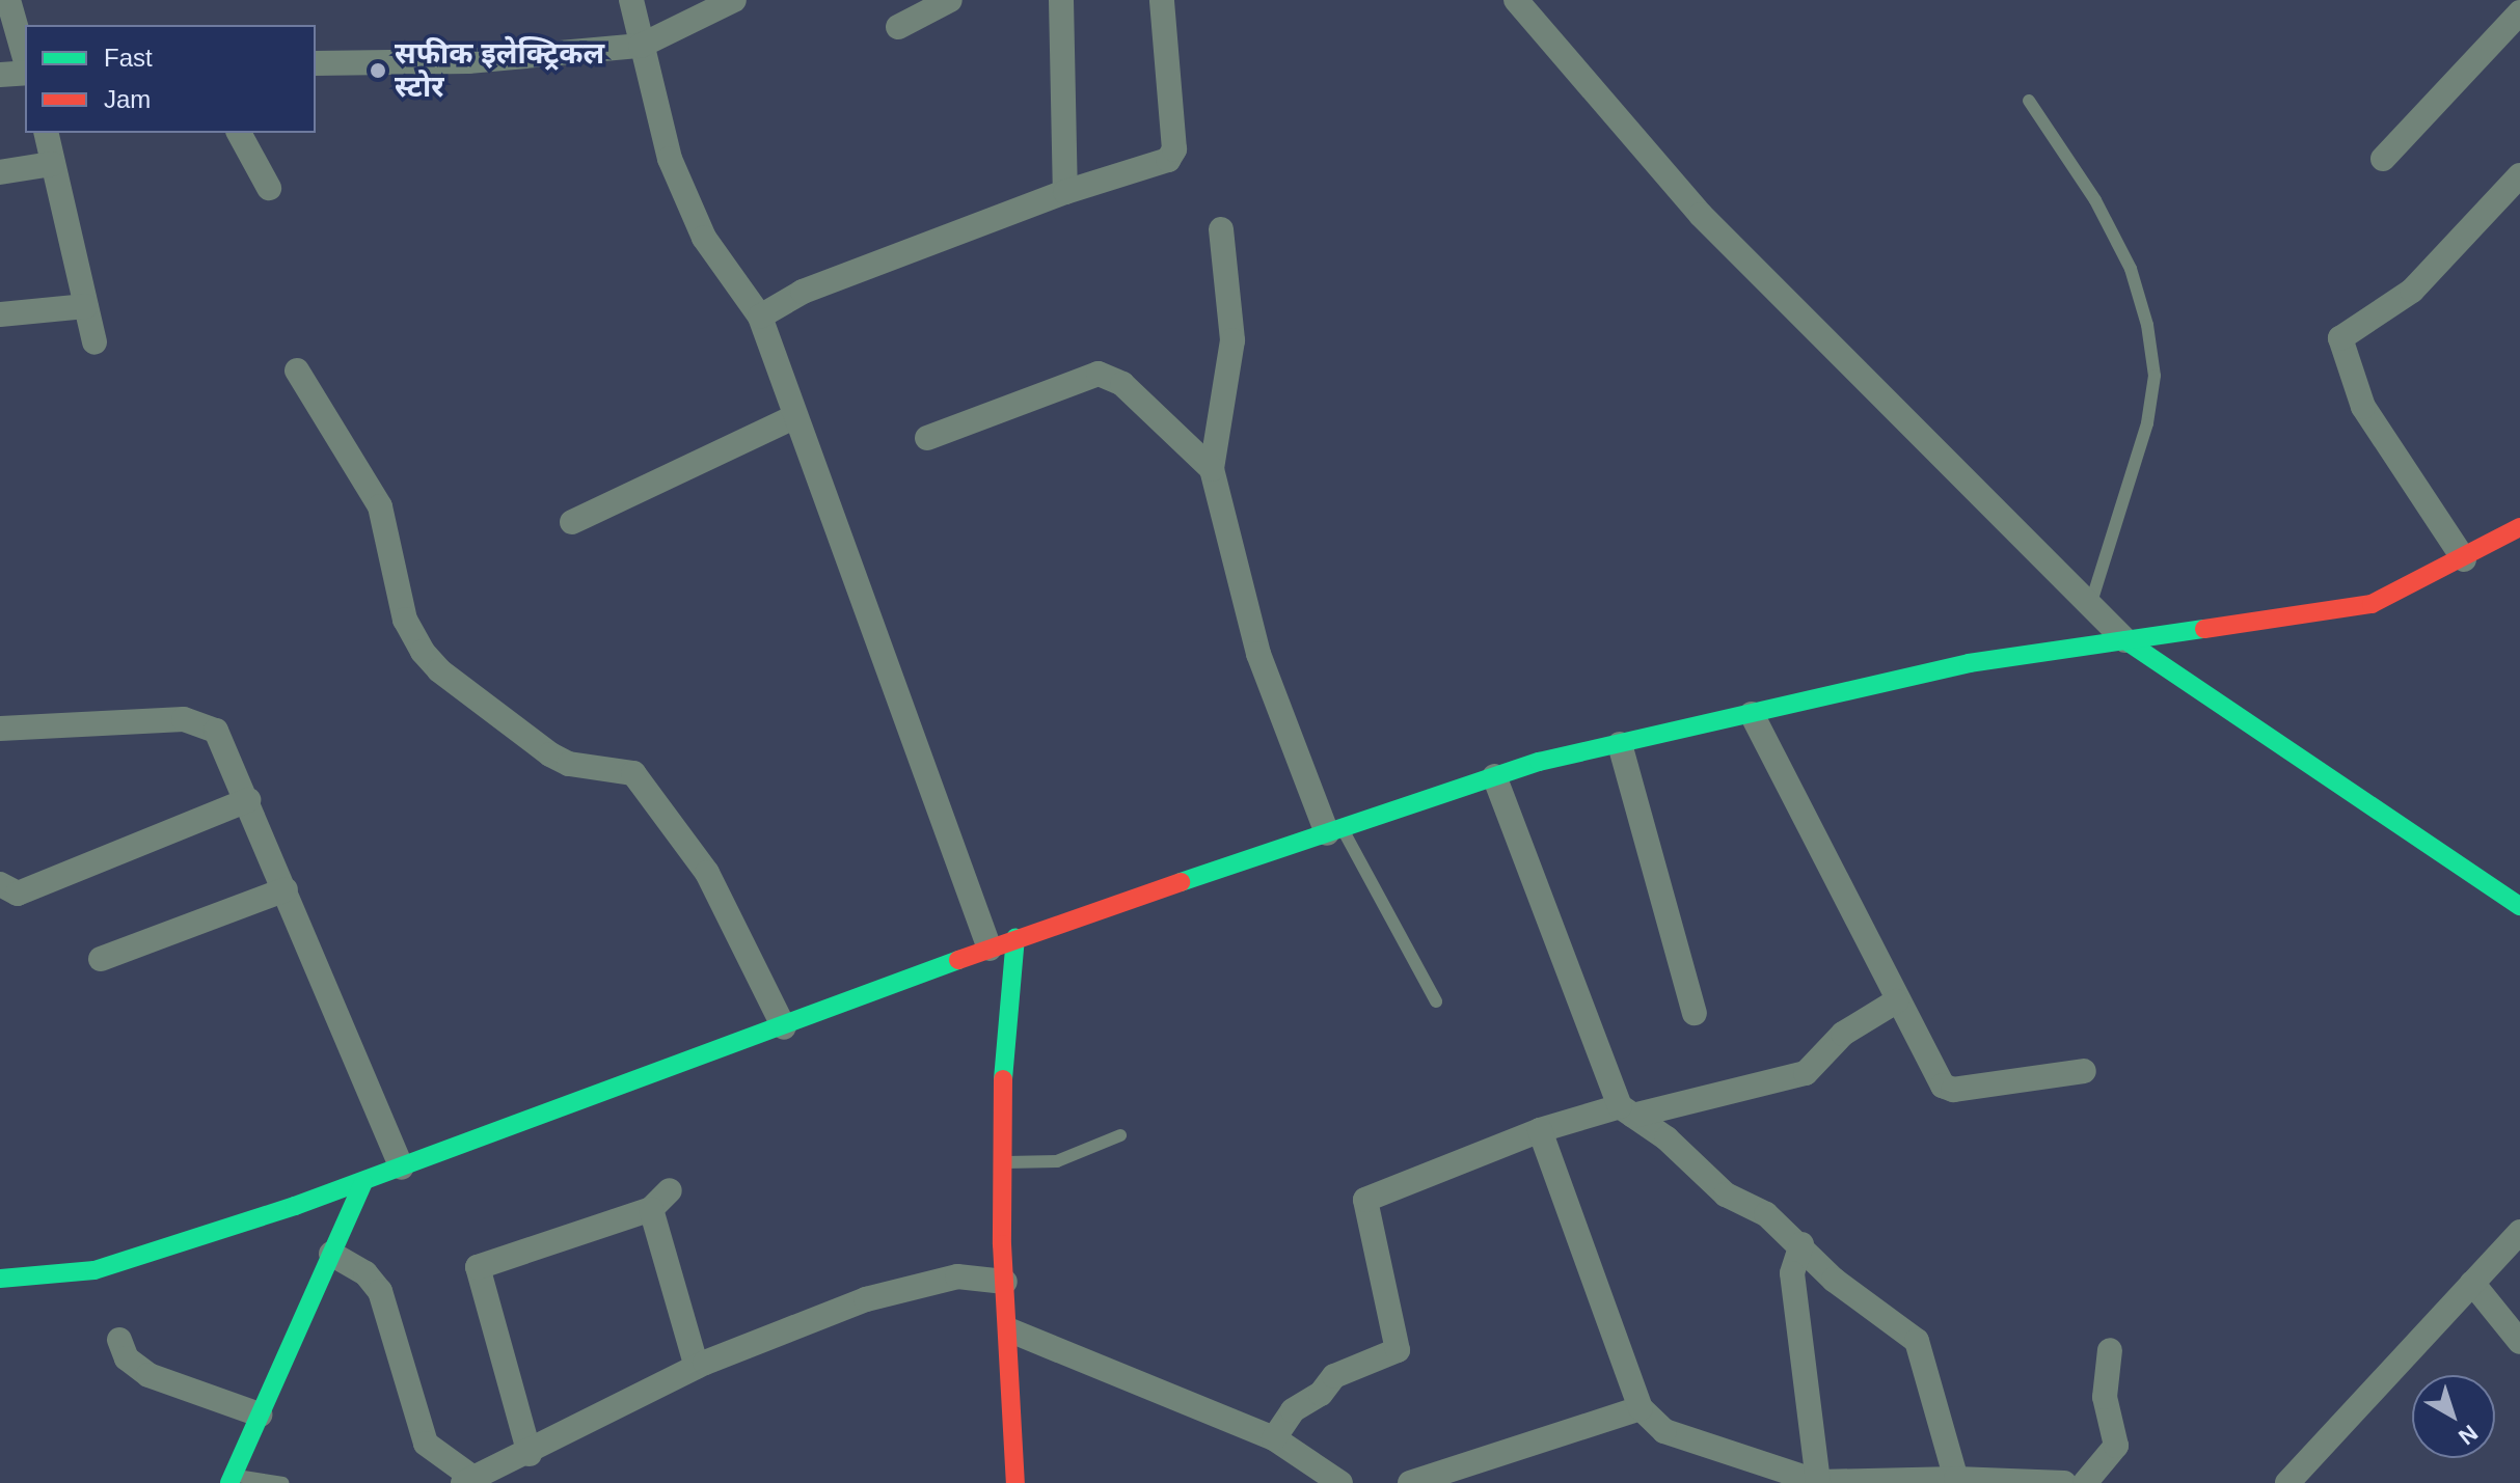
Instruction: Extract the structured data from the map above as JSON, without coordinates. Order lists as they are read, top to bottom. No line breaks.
{"places":["सफीक इलेक्ट्रिकल स्टोर"],"legend":["Fast","Jam"],"north":"bottom right"}
